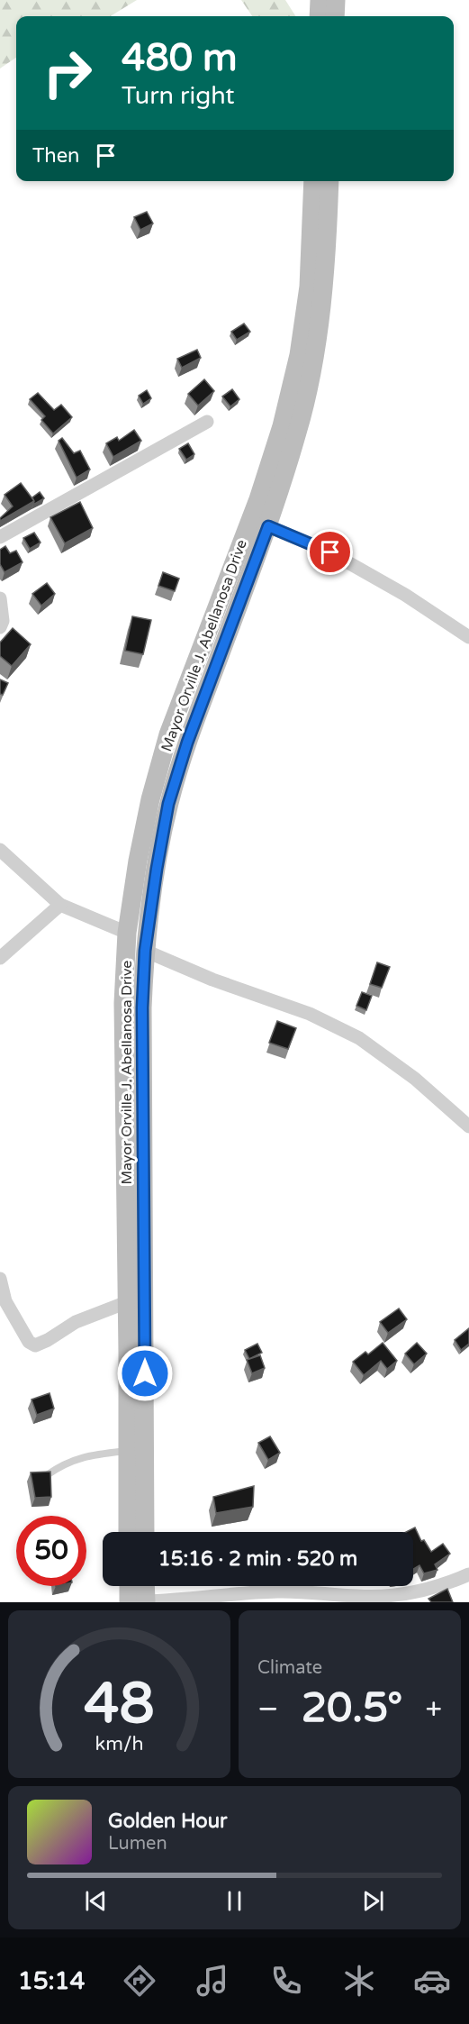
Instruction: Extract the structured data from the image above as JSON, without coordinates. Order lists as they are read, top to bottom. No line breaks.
{"streets":{"main road":["Mayor Orville J. Abellanosa Drive"]},"page":{"turn":["480 m","Turn right"],"then":"Then","limit":"50","trip":"15:16 · 2 min · 520 m","tile":"Climate","heat":["−","20.5°","+"],"song":["Golden Hour","Lumen"],"tabs":"15:14","gauge":["48","km/h"]}}
